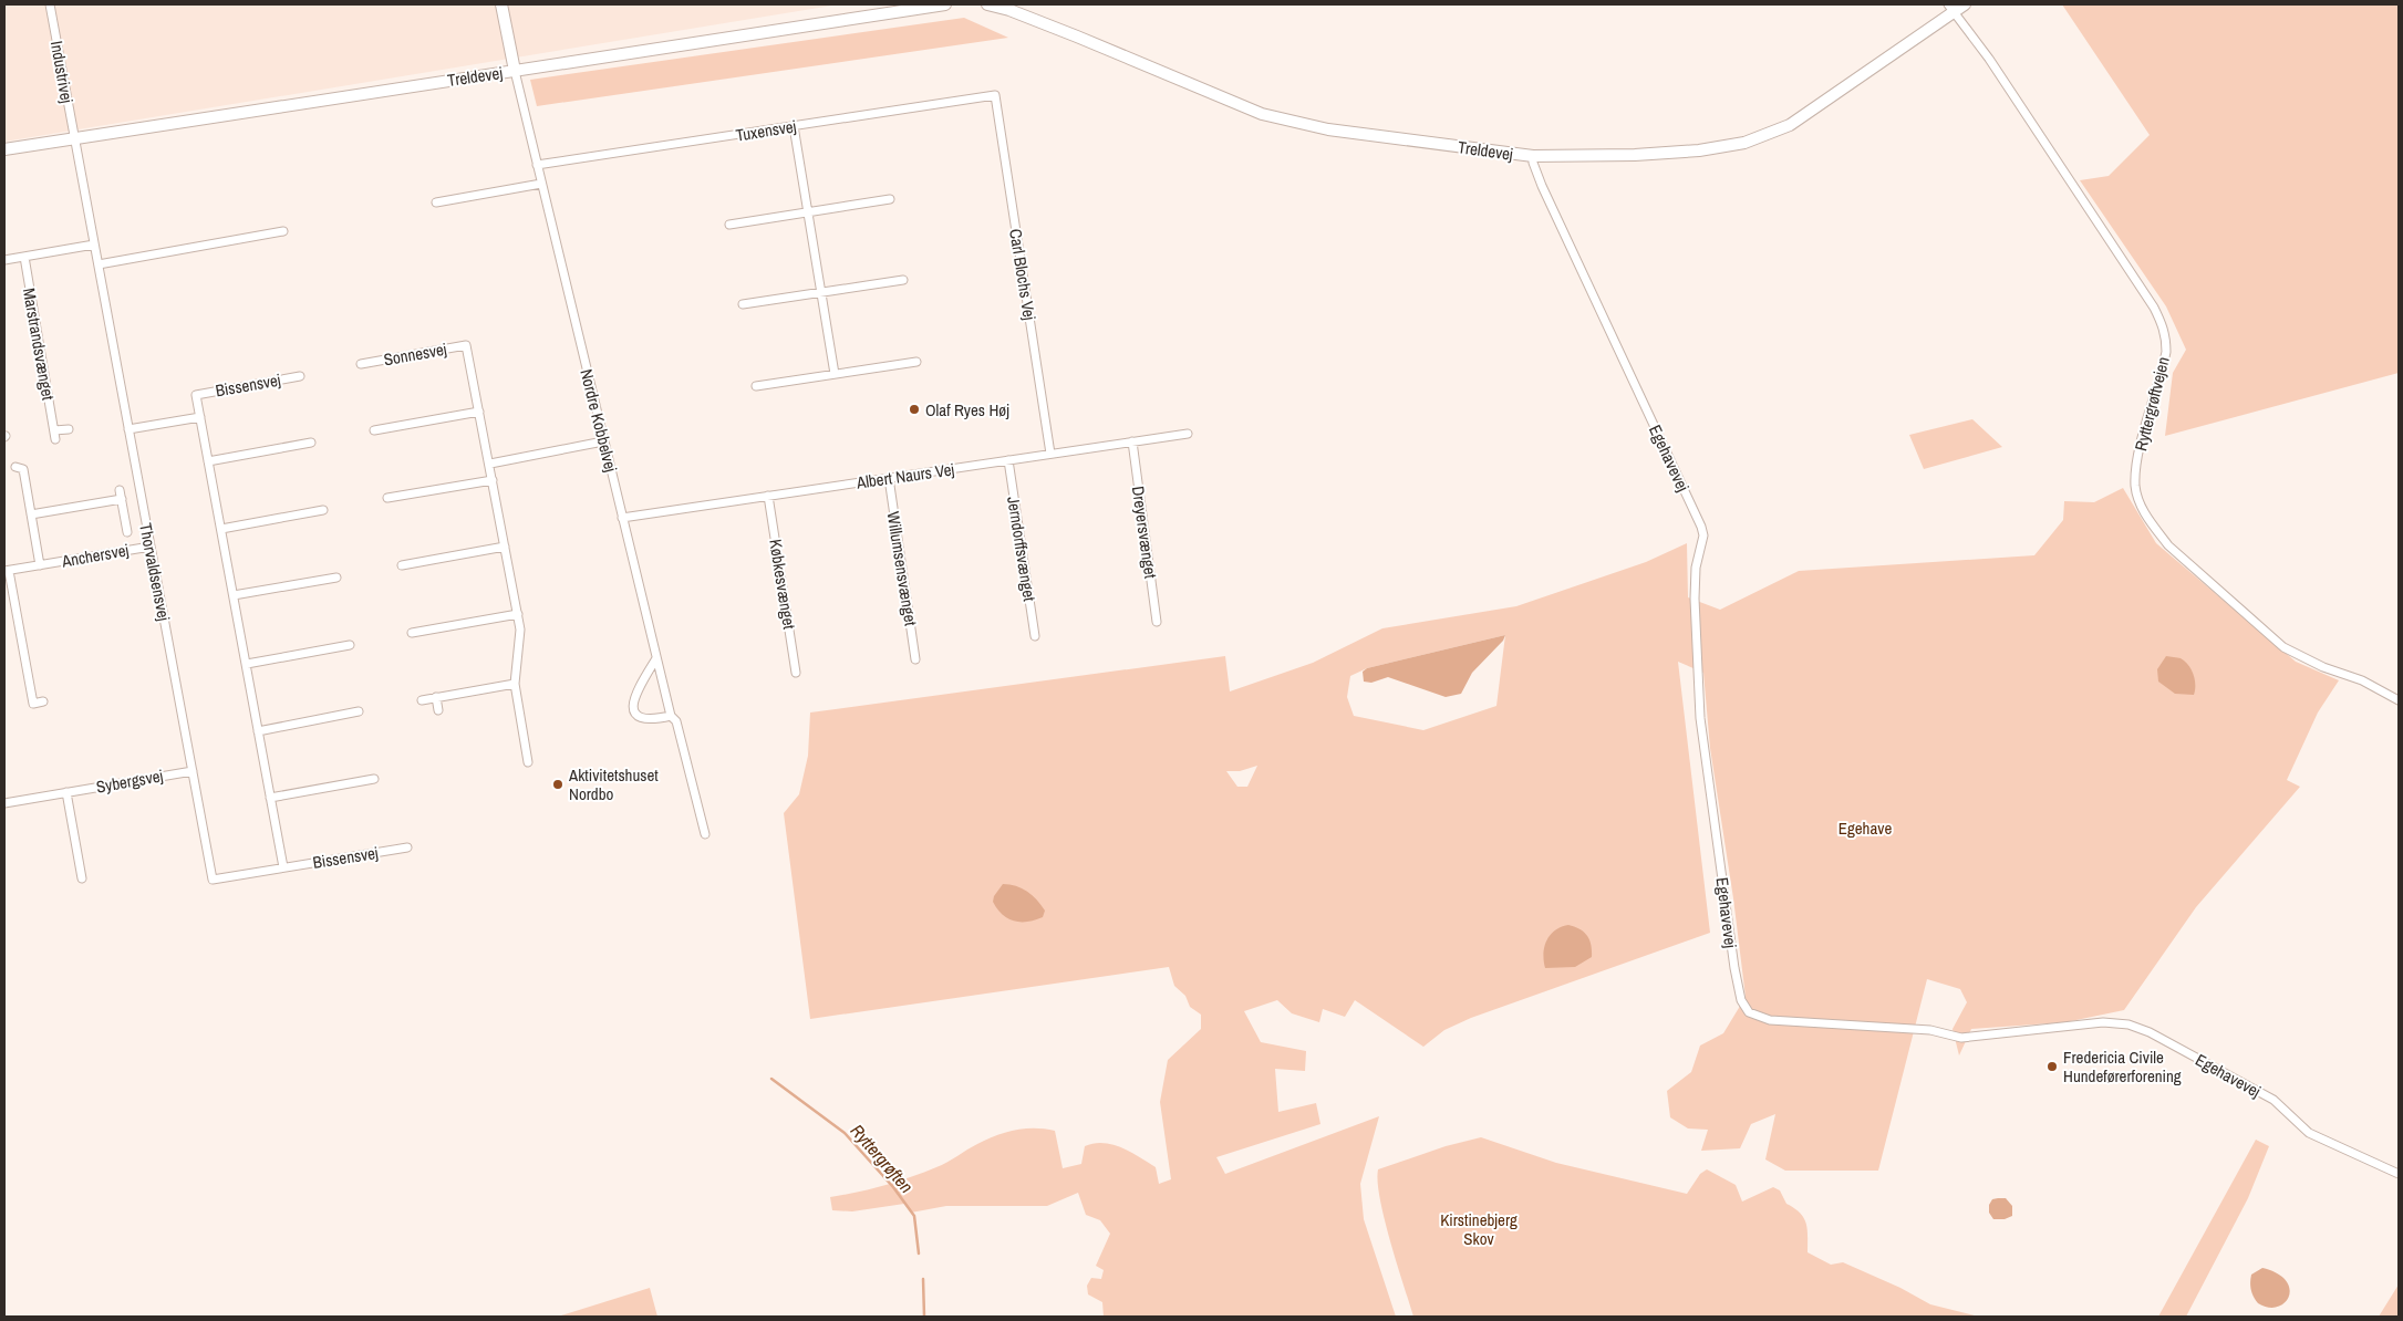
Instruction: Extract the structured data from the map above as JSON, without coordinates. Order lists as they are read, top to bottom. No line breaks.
{"streets":{"street":["Industrivej","Treldevej","Tuxensvej","Carl Blochs Vej","Marstrandsvænget","Sonnesvej","Bissensvej","Ryttergrøftvejen","Nordre Kobbelvej","Egehavevej","Albert Naurs Vej","Dreyersvænget","Jerndorffsvænget","Anchersvej","Willumsensvænget","Thorvaldsensvej","Købkesvænget","Sybergsvej"]},"crossings":[["Industrivej","Treldevej"],["Industrivej","Thorvaldsensvej"],["Treldevej","Ryttergrøftvejen"],["Treldevej","Nordre Kobbelvej"],["Treldevej","Egehavevej"],["Treldevej","Thorvaldsensvej"],["Tuxensvej","Carl Blochs Vej"],["Tuxensvej","Nordre Kobbelvej"],["Carl Blochs Vej","Albert Naurs Vej"],["Bissensvej","Thorvaldsensvej"],["Nordre Kobbelvej","Albert Naurs Vej"],["Albert Naurs Vej","Dreyersvænget"],["Albert Naurs Vej","Jerndorffsvænget"],["Albert Naurs Vej","Willumsensvænget"],["Albert Naurs Vej","Købkesvænget"],["Anchersvej","Thorvaldsensvej"],["Thorvaldsensvej","Sybergsvej"]],"water":["Ryttergrøften"],"parks":["Egehave","Kirstinebjerg Skov"],"places":["Olaf Ryes Høj","Aktivitetshuset Nordbo","Fredericia Civile Hundeførerforening"]}
